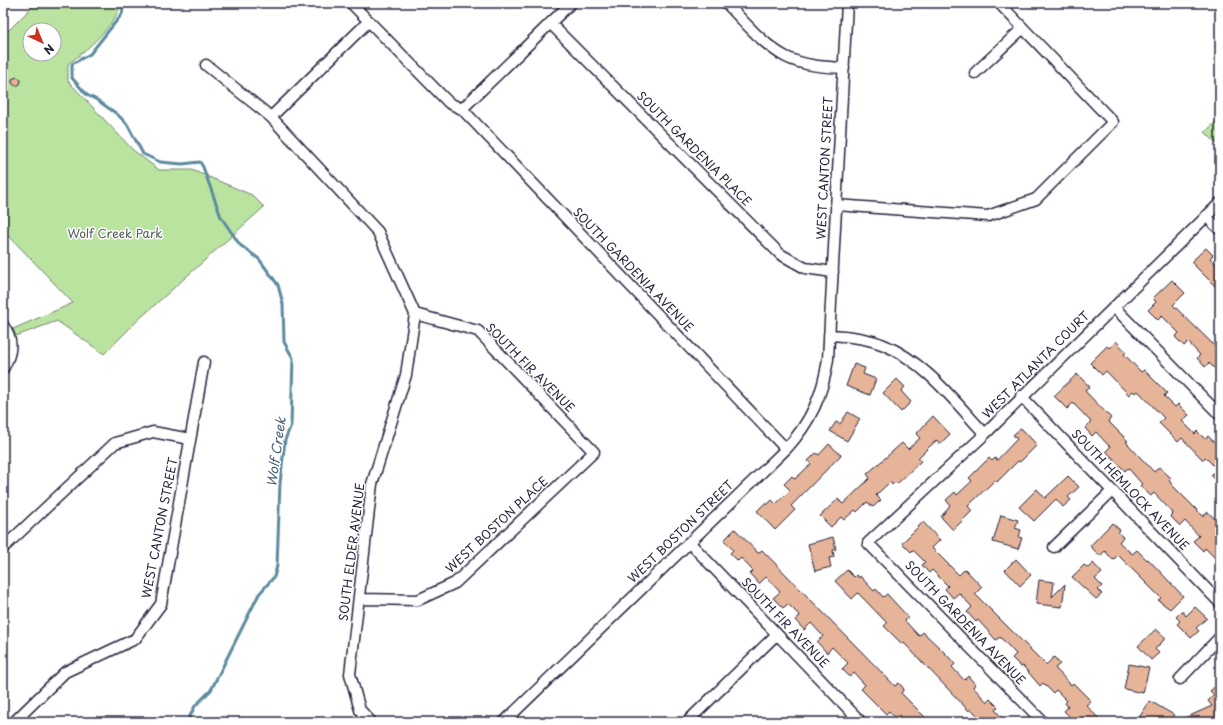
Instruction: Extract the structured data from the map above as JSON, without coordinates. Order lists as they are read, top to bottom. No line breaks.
{"streets":{"street":["SOUTH GARDENIA PLACE","WEST CANTON STREET","SOUTH GARDENIA AVENUE","WEST ATLANTA COURT","SOUTH FIR AVENUE","SOUTH HEMLOCK AVENUE","WEST BOSTON PLACE","WEST BOSTON STREET","SOUTH ELDER AVENUE"]},"crossings":[["SOUTH GARDENIA PLACE","WEST CANTON STREET"],["WEST CANTON STREET","WEST BOSTON STREET"],["SOUTH GARDENIA AVENUE","WEST ATLANTA COURT"],["SOUTH GARDENIA AVENUE","WEST BOSTON STREET"],["WEST ATLANTA COURT","SOUTH HEMLOCK AVENUE"],["SOUTH FIR AVENUE","WEST BOSTON PLACE"],["SOUTH FIR AVENUE","WEST BOSTON STREET"],["SOUTH FIR AVENUE","SOUTH ELDER AVENUE"],["WEST BOSTON PLACE","SOUTH ELDER AVENUE"]],"water":["Wolf Creek"],"parks":["Wolf Creek Park"],"north":"bottom right"}
